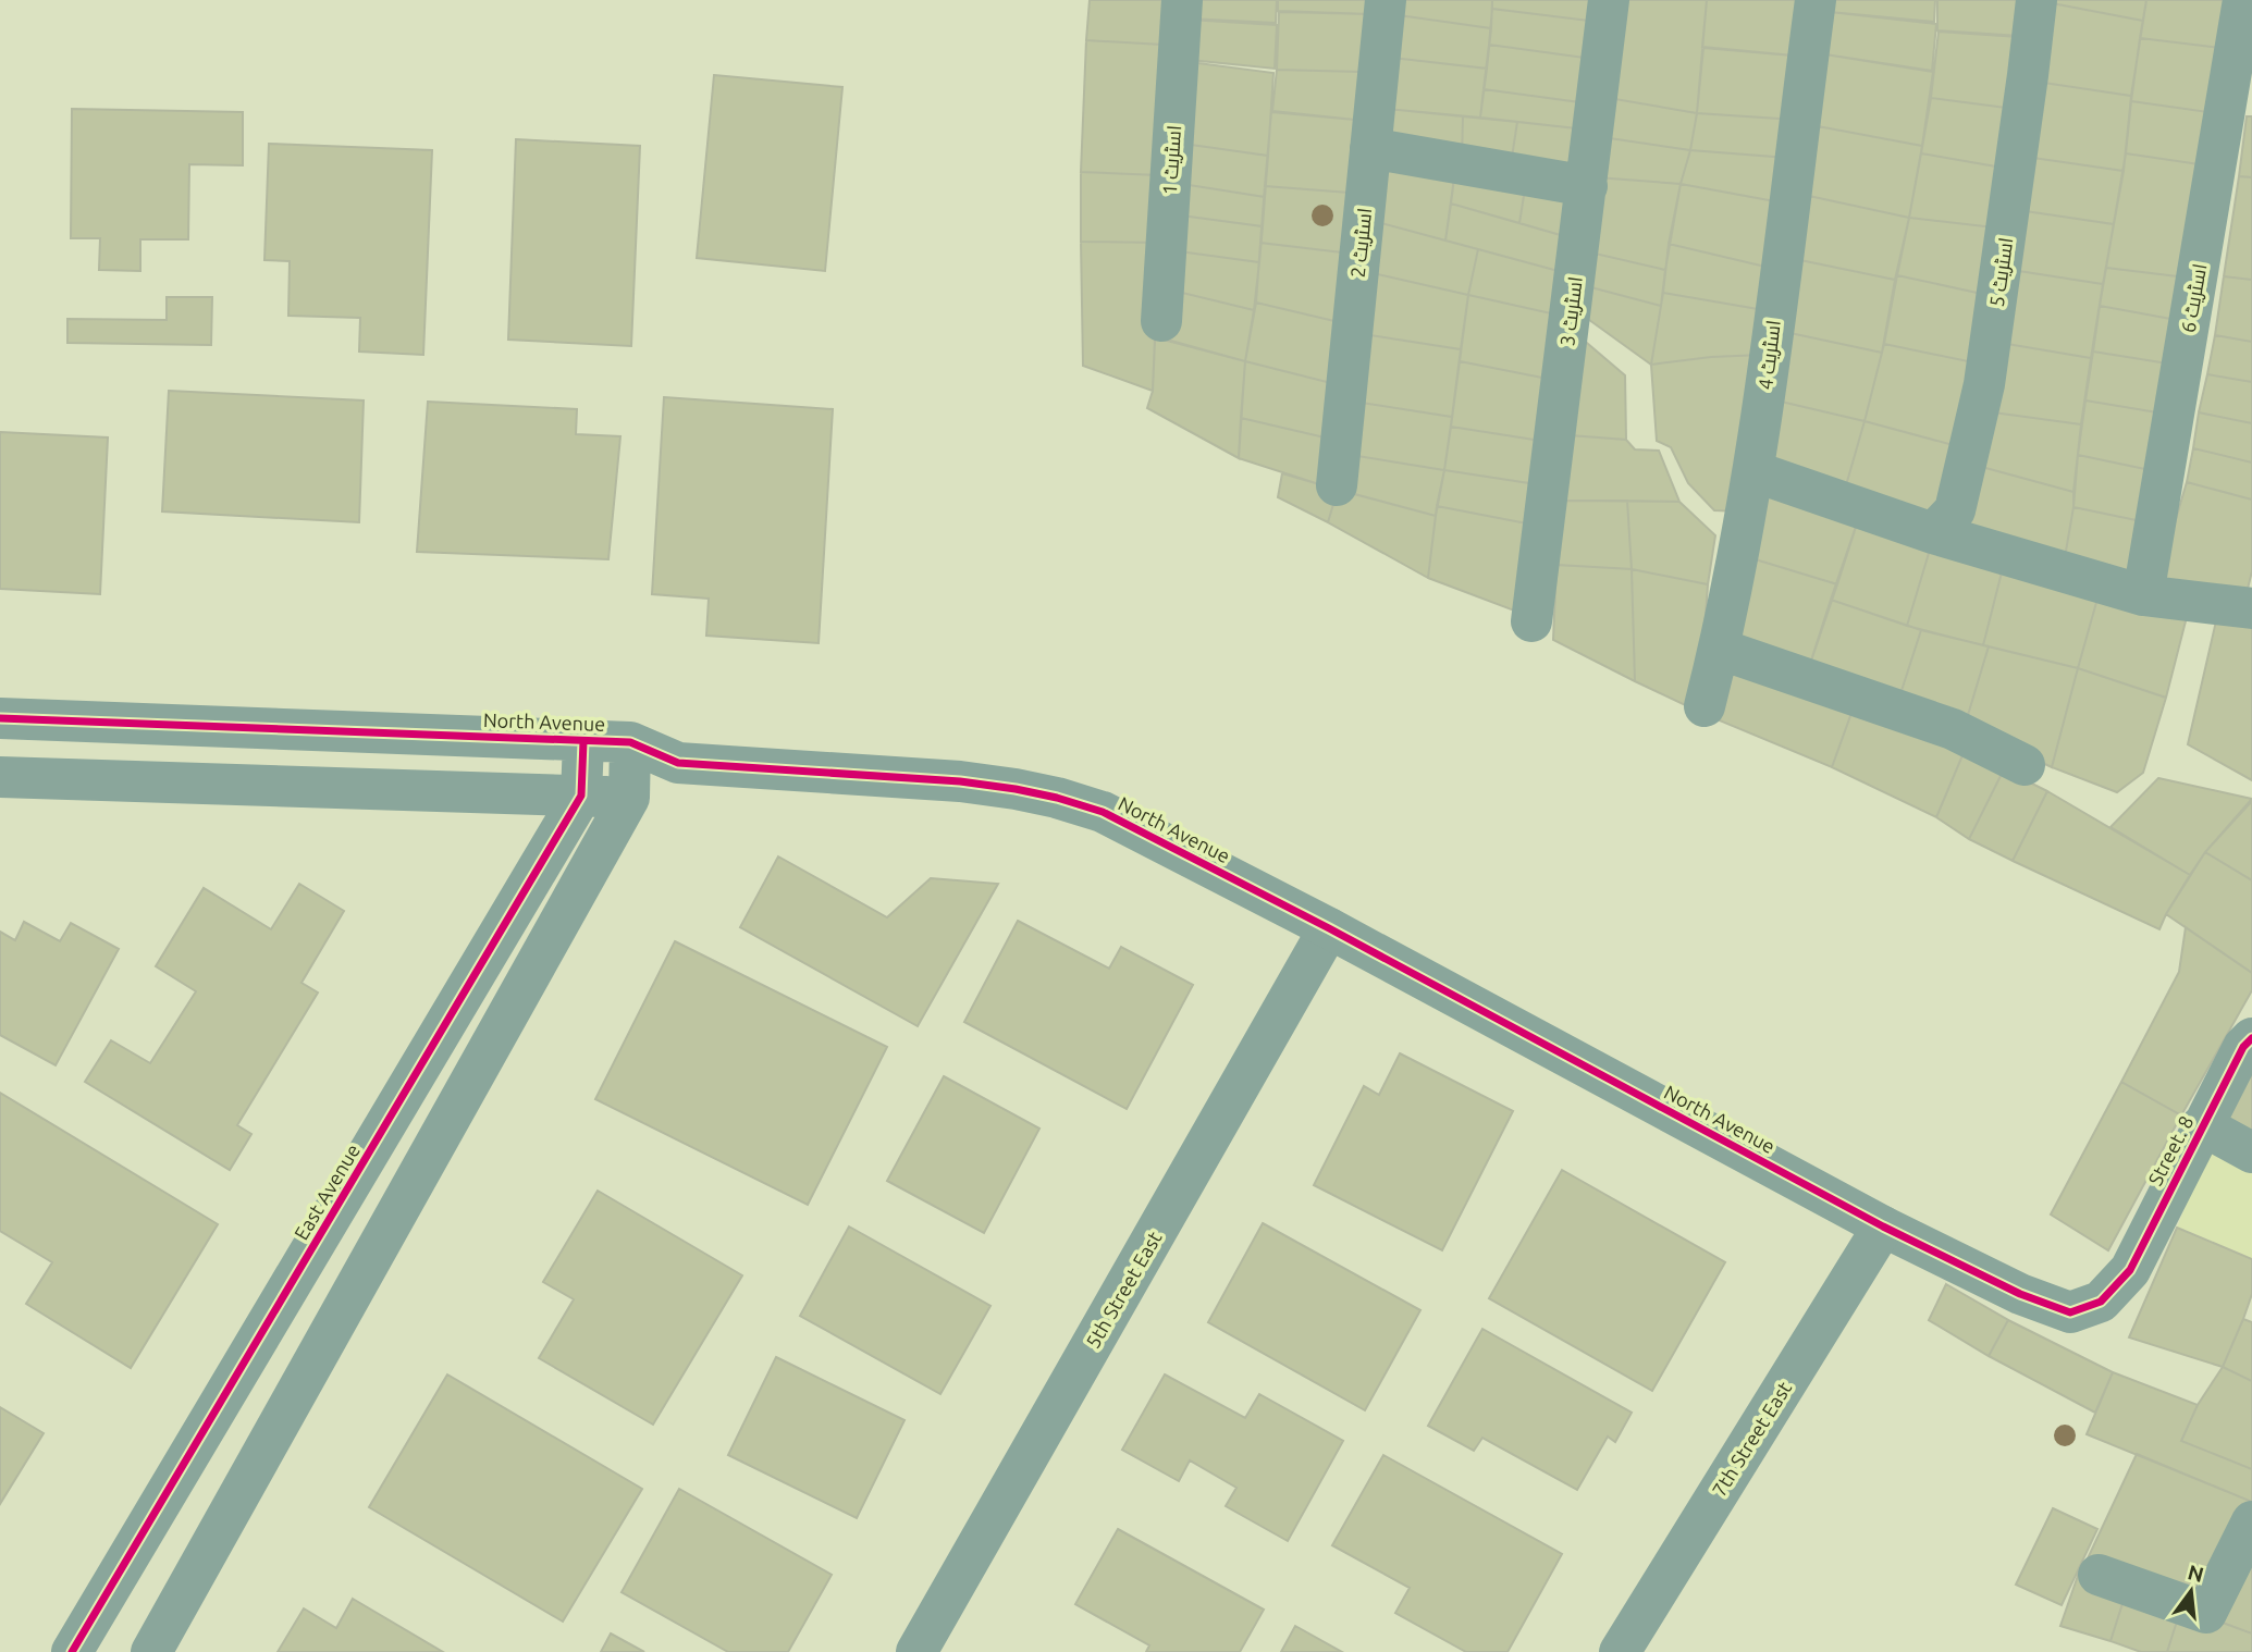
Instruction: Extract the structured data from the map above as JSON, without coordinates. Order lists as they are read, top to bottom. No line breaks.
{"streets":{"street":["اسٹریٹ 1","اسٹریٹ 2","اسٹریٹ 5","اسٹریٹ 6","اسٹریٹ 3","اسٹریٹ 4","North Avenue","Street. 8","East Avenue","5th Street East","7th Street East"]},"crossings":[["North Avenue","Street. 8"],["North Avenue","East Avenue"],["North Avenue","5th Street East"],["North Avenue","7th Street East"]],"north":"top"}
